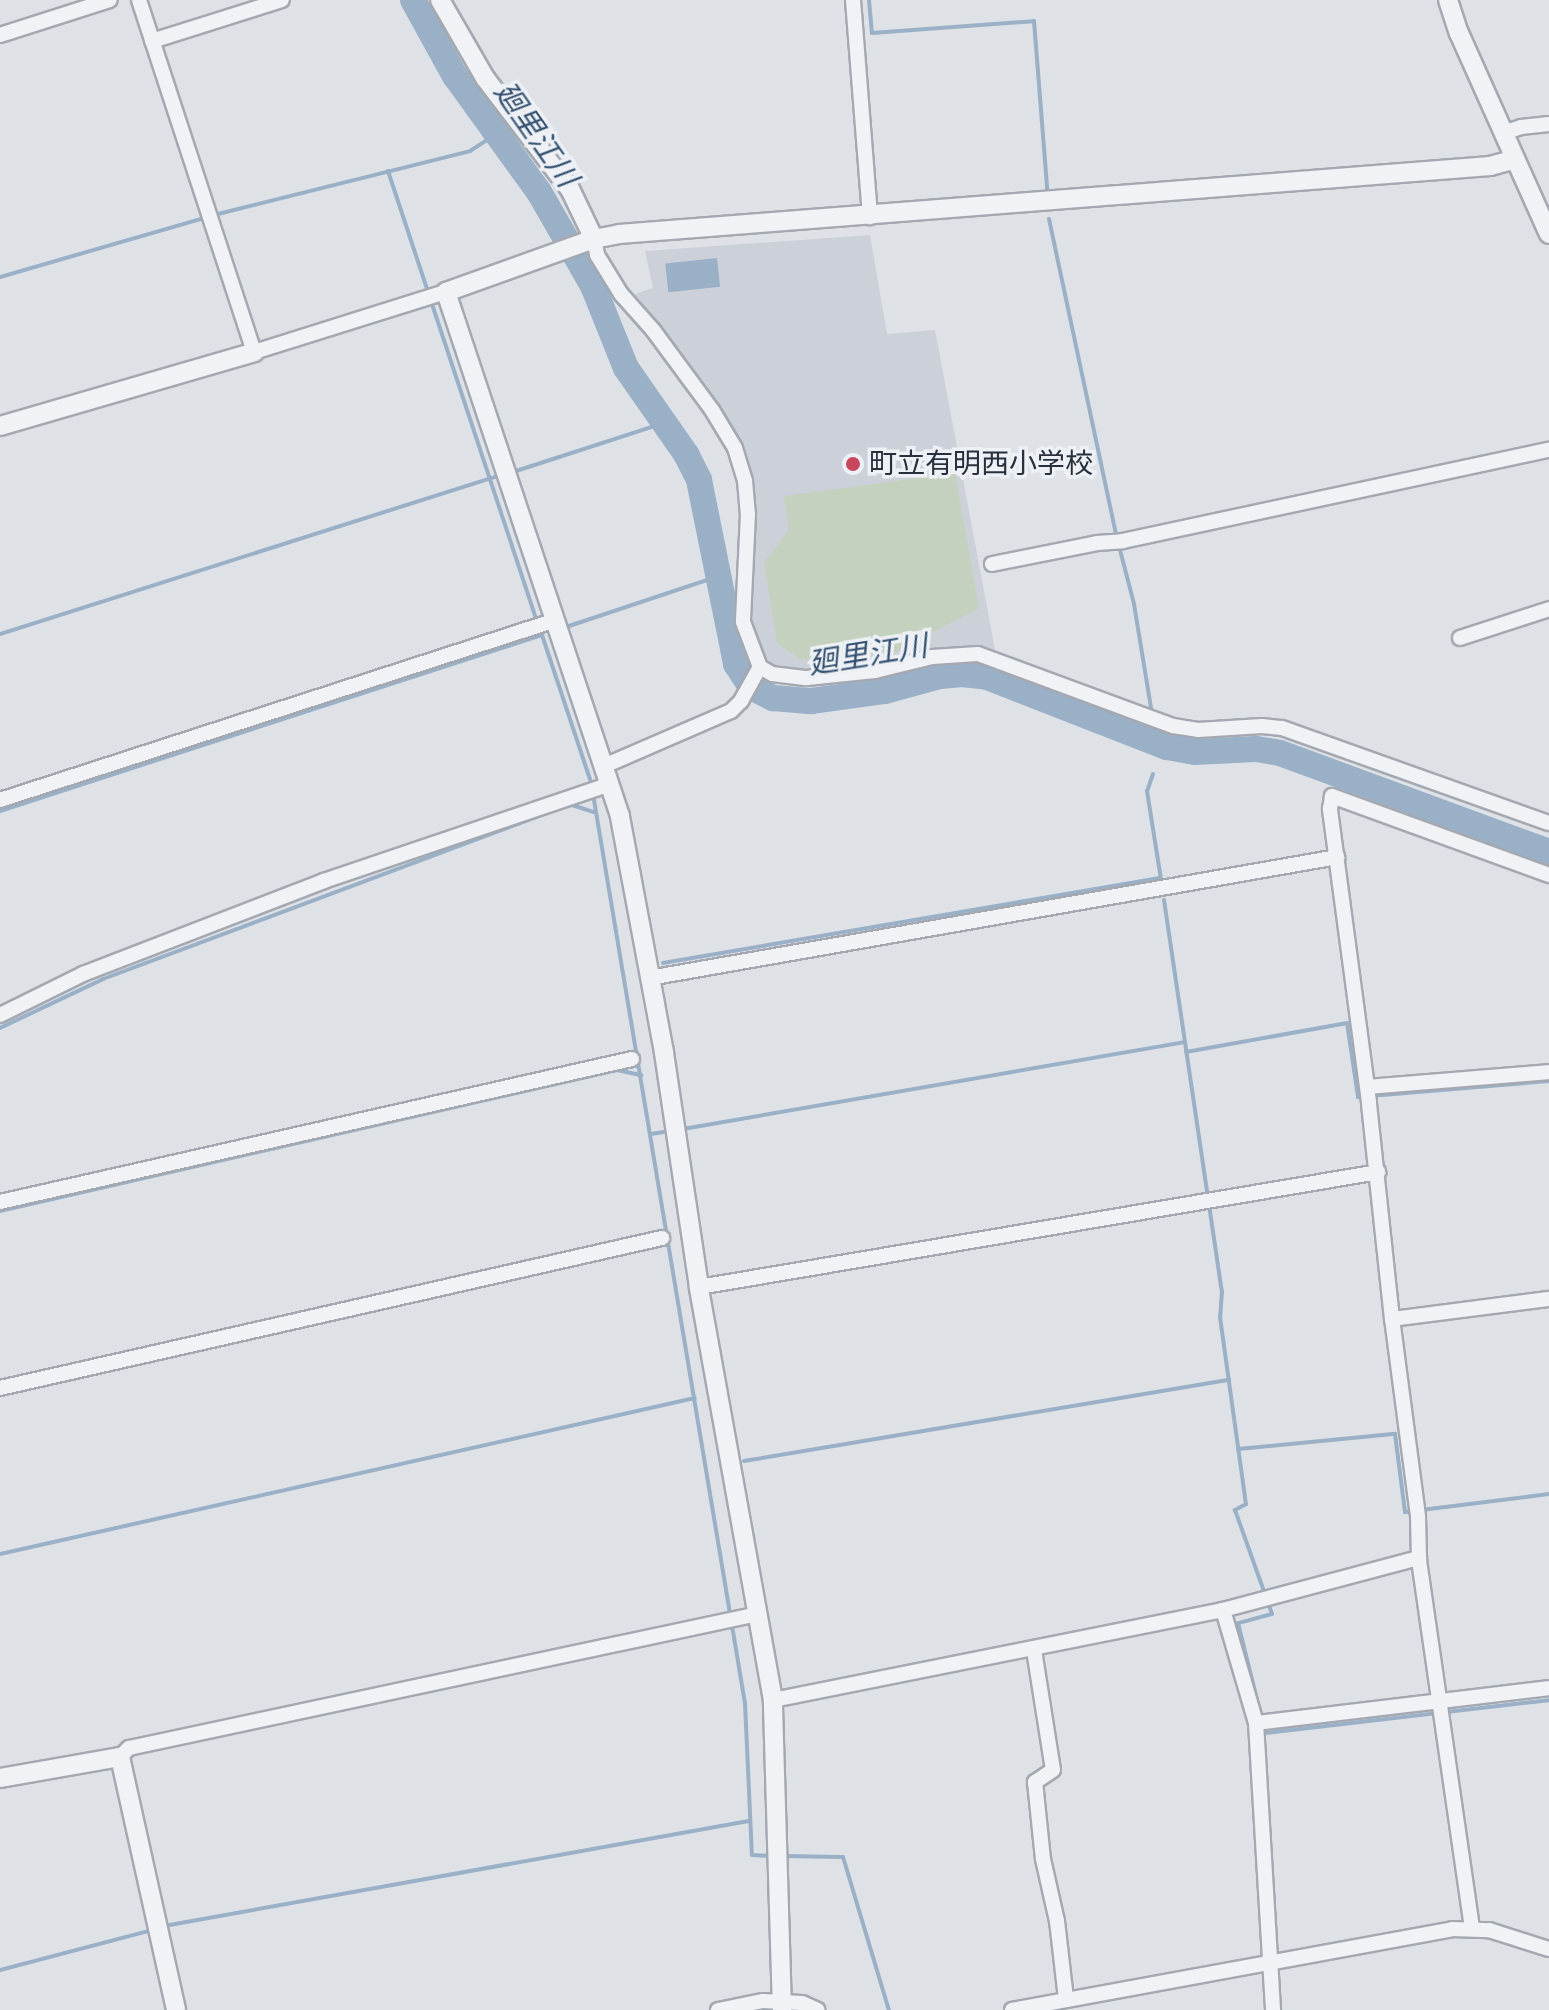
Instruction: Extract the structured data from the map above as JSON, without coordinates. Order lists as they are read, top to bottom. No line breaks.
{"water":["廻里江川"],"places":["町立有明西小学校"]}
